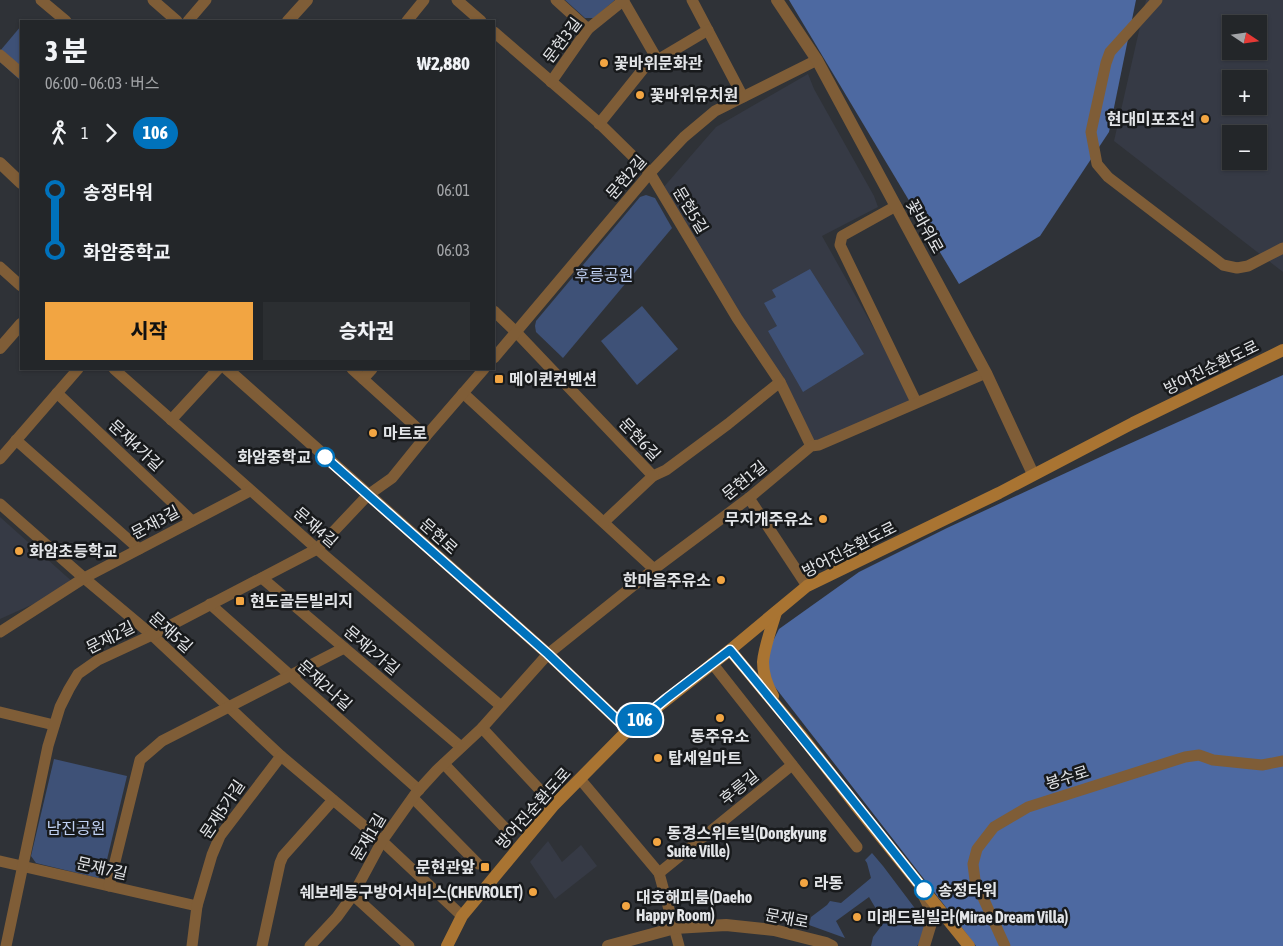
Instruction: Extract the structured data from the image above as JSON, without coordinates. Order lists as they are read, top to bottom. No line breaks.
{"streets":{"main road":["방어진순환도로"],"street":["문현3길","문현2길","문현5길","꽃바위로","문현6길","문재4가길","문현1길","문재3길","문재4길","문현로","문재5길","문재2길","문재2가길","문재2나길","봉수로","후릉길","문재5가길","문재1길","문재7길","문재로"]},"crossings":[["문현3길","문현5길"],["문현2길","문현5길"],["문현2길","꽃바위로"],["문현2길","문현6길"],["문현5길","문현6길"],["문현5길","문현1길"],["꽃바위로","방어진순환도로"],["꽃바위로","문현1길"],["방어진순환도로","문현로"],["방어진순환도로","문재5길"],["문재4가길","문재3길"],["문현1길","문현로"],["문현1길","문재1길"],["문재3길","문재4길"],["문재3길","문재5길"],["문재4길","문재2길"],["문재4길","문재1길"],["문현로","문재2길"],["문현로","문재1길"],["문재5길","문재2길"],["문재5길","문재5가길"],["문재5길","문재1길"],["문재2길","문재2가길"],["문재2길","문재2나길"],["문재2길","문재7길"],["문재2가길","문재1길"],["문재2나길","문재1길"],["문재5가길","문재7길"]],"parks":["후릉공원","남진공원"],"places":{"other":["꽃바위문화관","꽃바위유치원","현대미포조선","마트로","화암중학교","무지개주유소","화암초등학교","한마음주유소","동주유소","탑세일마트","동경스위트빌(Dongkyung Suite Ville)","라동","송정타워","쉐보레동구방어서비스(CHEVROLET)","대호해피룸(Daeho Happy Room)","미래드림빌라(Mirae Dream Villa)"],"transit":["메이퀸컨벤션","현도골든빌리지","문현관앞"]},"lines":["bus line 106"],"north":"right","page":{"on_map":"106","map_buttons":["+","−"],"heading":["3 분","06:00 – 06:03 · 버스","₩2,880"],"legs":["1","106"],"list":[{"name":"송정타워","value":"06:01"},{"name":"화암중학교","value":"06:03"}],"buttons":["시작","승차권"]}}
